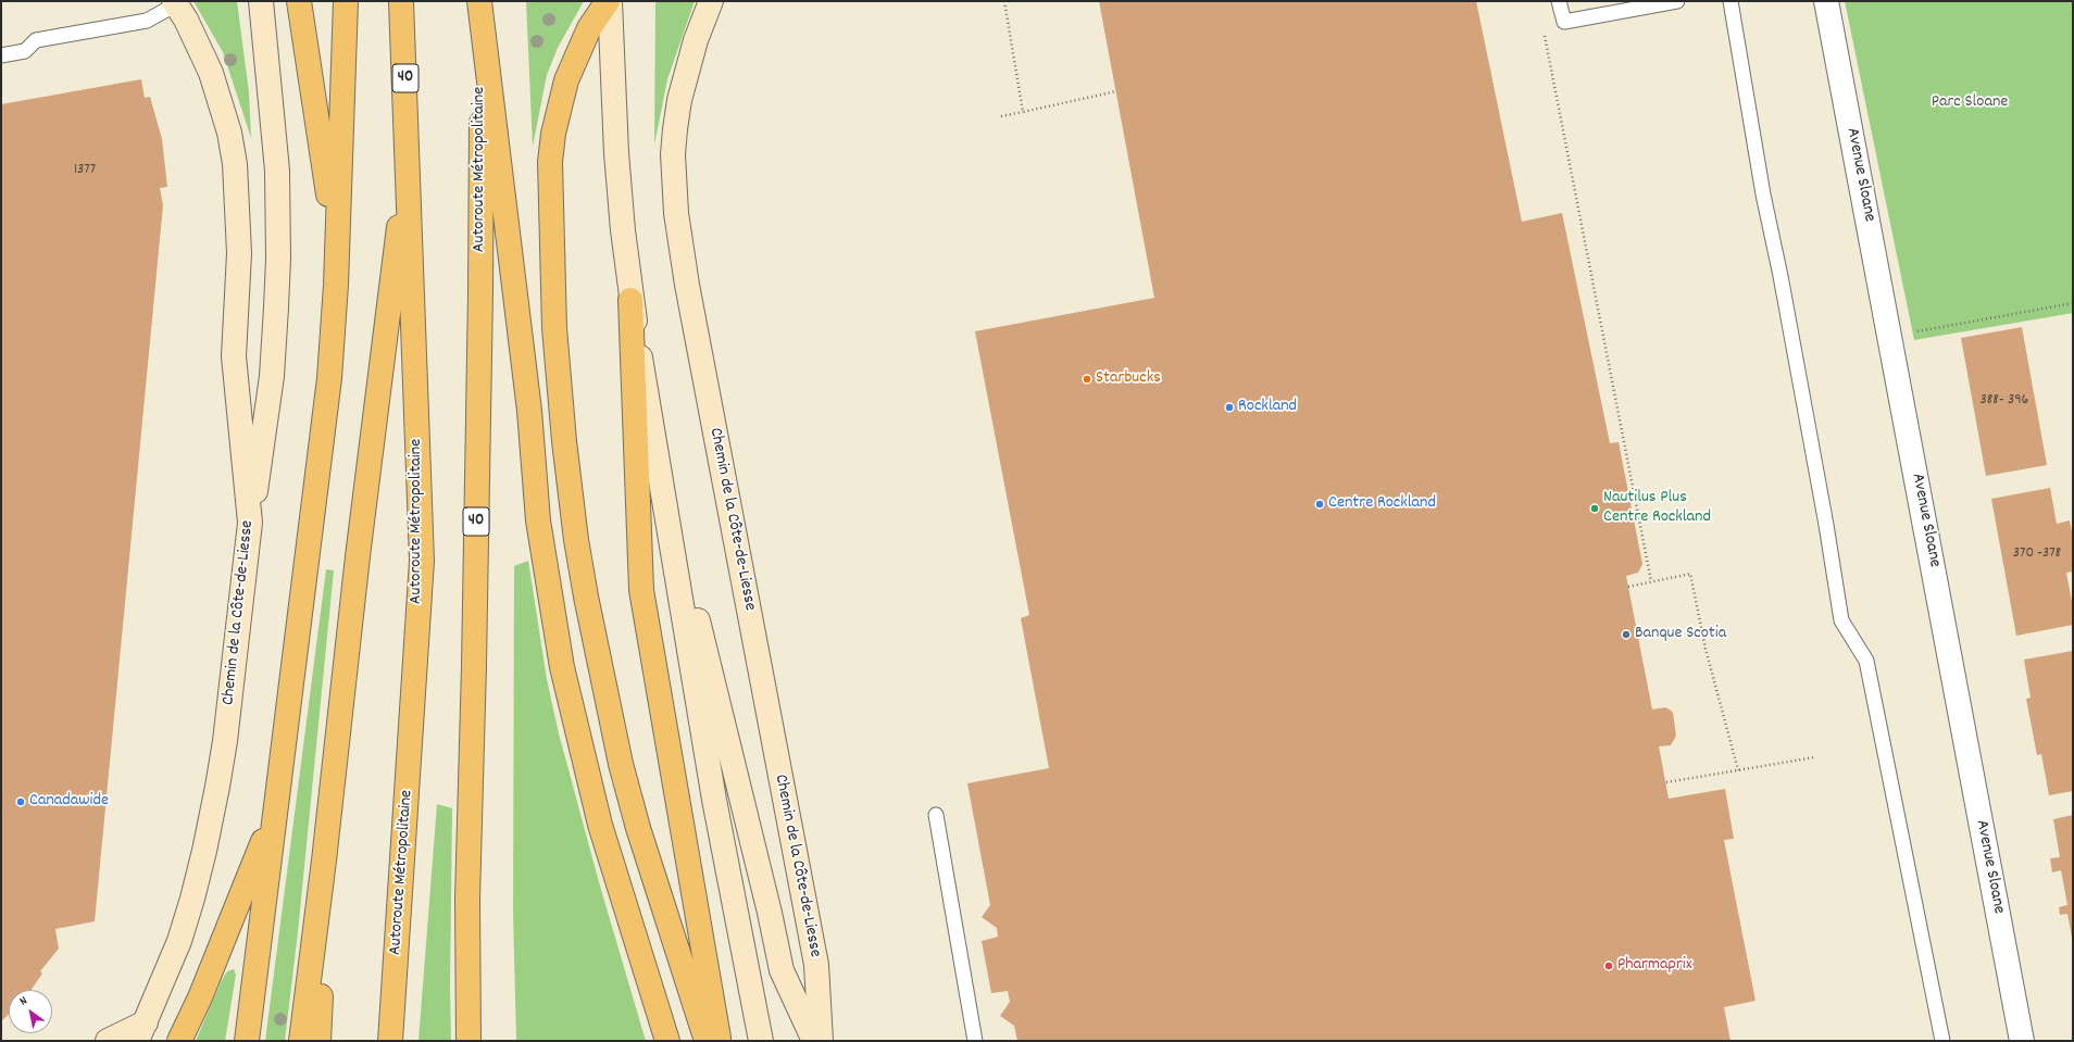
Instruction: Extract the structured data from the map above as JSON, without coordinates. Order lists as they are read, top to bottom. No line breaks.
{"streets":{"highway":["40","Autoroute Métropolitaine"],"main road":["Chemin de la Côte-de-Liesse"],"street":["Avenue Sloane"]},"parks":["Parc Sloane"],"places":["Starbucks","Rockland","Centre Rockland","Nautilus Plus Centre Rockland","Banque Scotia","Canadawide","Pharmaprix"],"house_numbers":["1377","388- 396","370 -378"],"north":"top left"}
